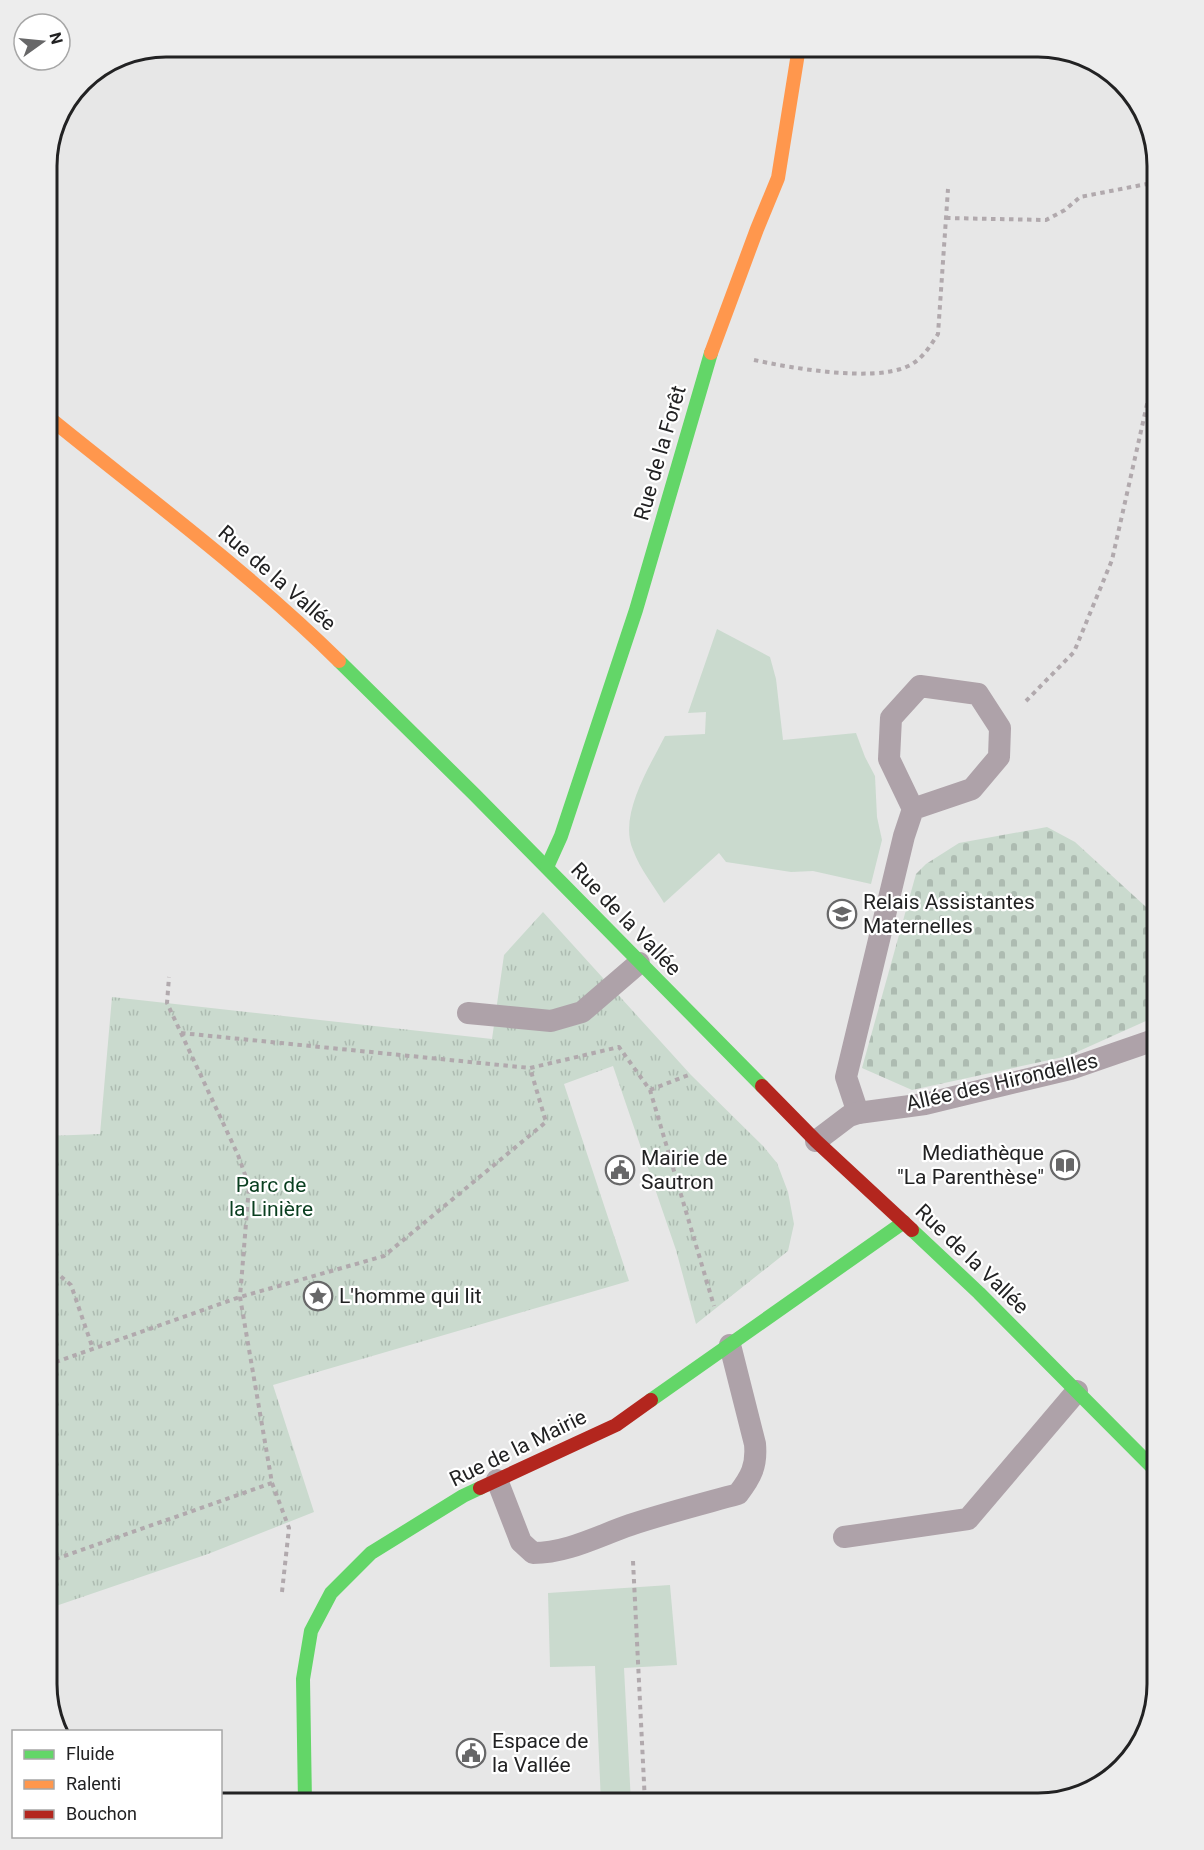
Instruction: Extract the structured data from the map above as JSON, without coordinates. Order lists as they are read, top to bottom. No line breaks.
{"streets":{"street":["Rue de la Forêt","Rue de la Vallée","Rue de la Mairie"],"lane":["Allée des Hirondelles"]},"crossings":[["Rue de la Forêt","Rue de la Vallée"],["Rue de la Vallée","Allée des Hirondelles"],["Rue de la Vallée","Rue de la Mairie"]],"parks":["Parc de la Linière"],"places":{"school or university":["Relais Assistantes Maternelles"],"library":["Mediathèque \"La Parenthèse\""],"public building":["Mairie de Sautron","Espace de la Vallée"],"place":["L'homme qui lit"]},"legend":["Fluide","Ralenti","Bouchon"],"north":"right"}
